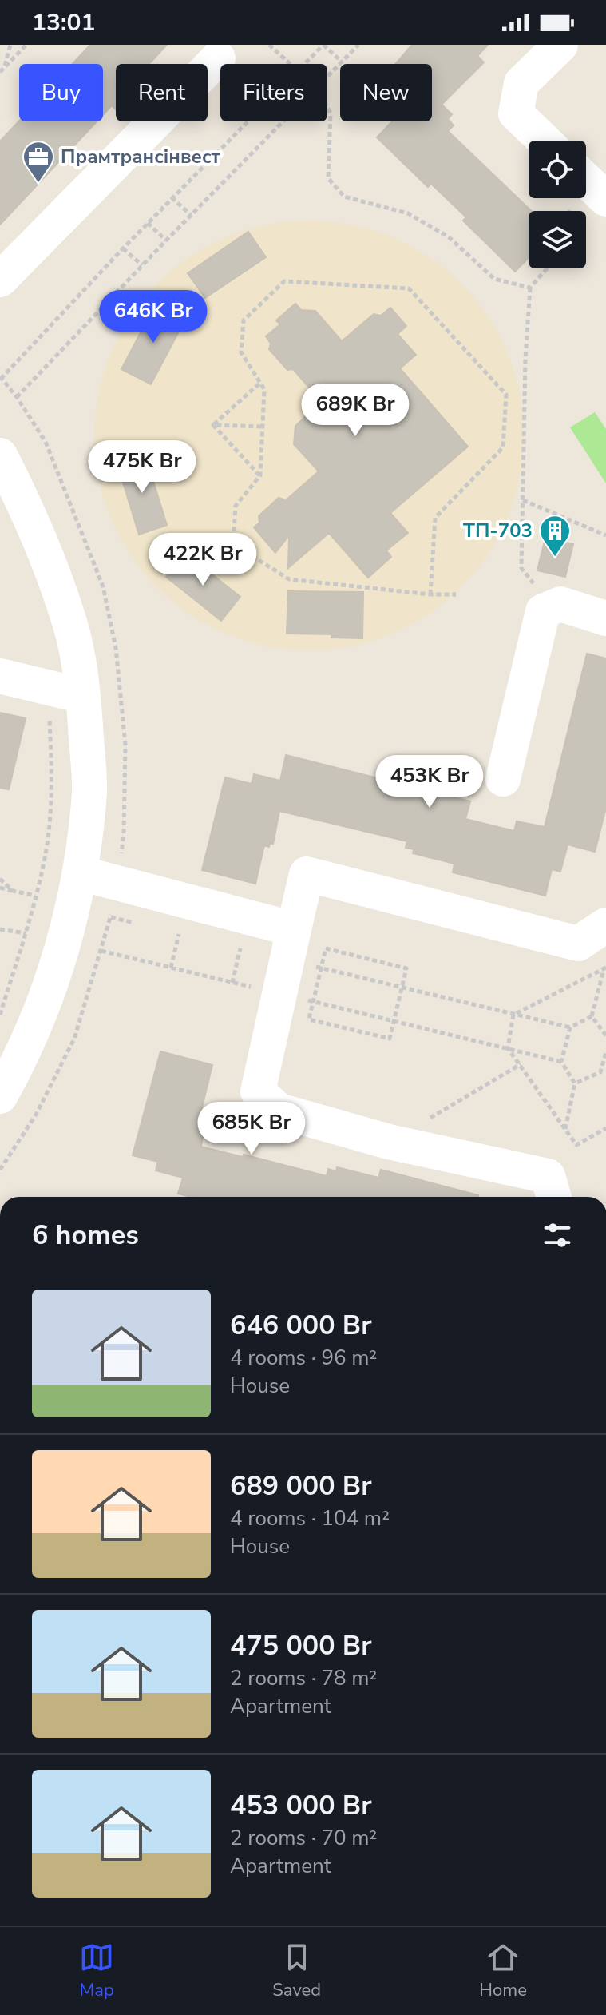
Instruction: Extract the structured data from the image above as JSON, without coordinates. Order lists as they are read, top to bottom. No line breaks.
{"places":{"office":["Прамтрансінвест"],"building":["ТП-703"]},"page":{"status":"13:01","chip":["Buy","Rent","Filters","New"],"price":["646K Br","689K Br","475K Br","422K Br","453K Br","685K Br"],"heading":"6 homes","list":[{"name":"646 000 Br","note":"4 rooms · 96 m² · House"},{"name":"689 000 Br","note":"4 rooms · 104 m² · House"},{"name":"475 000 Br","note":"2 rooms · 78 m² · Apartment"},{"name":"453 000 Br","note":"2 rooms · 70 m² · Apartment"}],"tabs":["Map","Saved","Home"]}}
